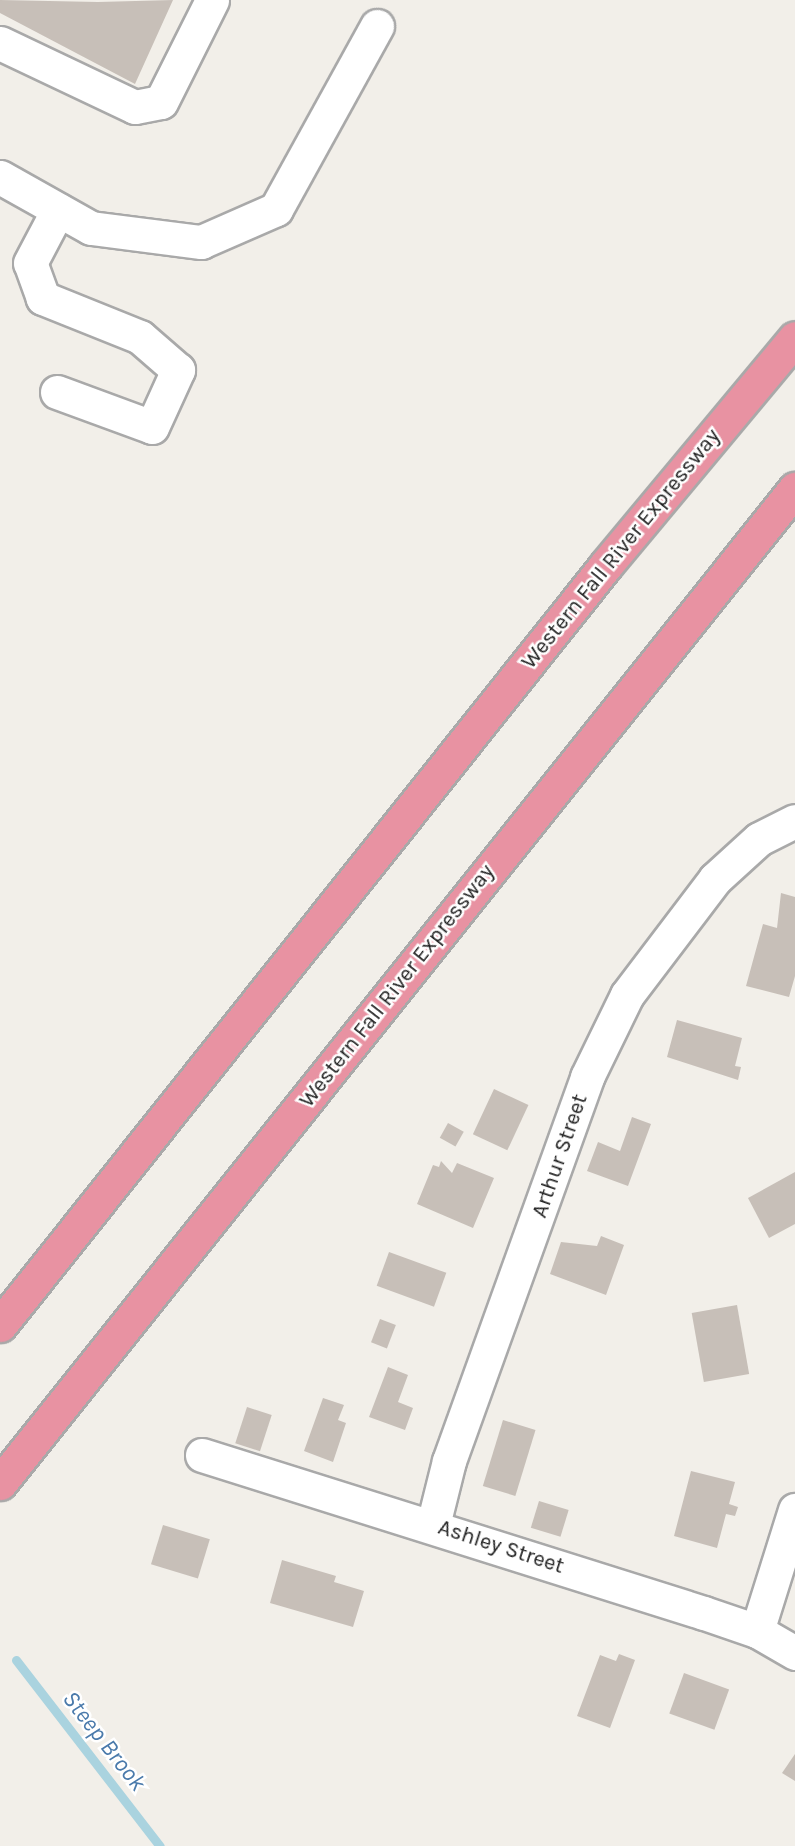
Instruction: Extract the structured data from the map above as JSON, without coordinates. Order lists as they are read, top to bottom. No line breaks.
{"streets":{"highway":["Western Fall River Expressway"],"street":["Arthur Street","Ashley Street"]},"crossings":[["Arthur Street","Ashley Street"]],"water":["Steep Brook"]}
